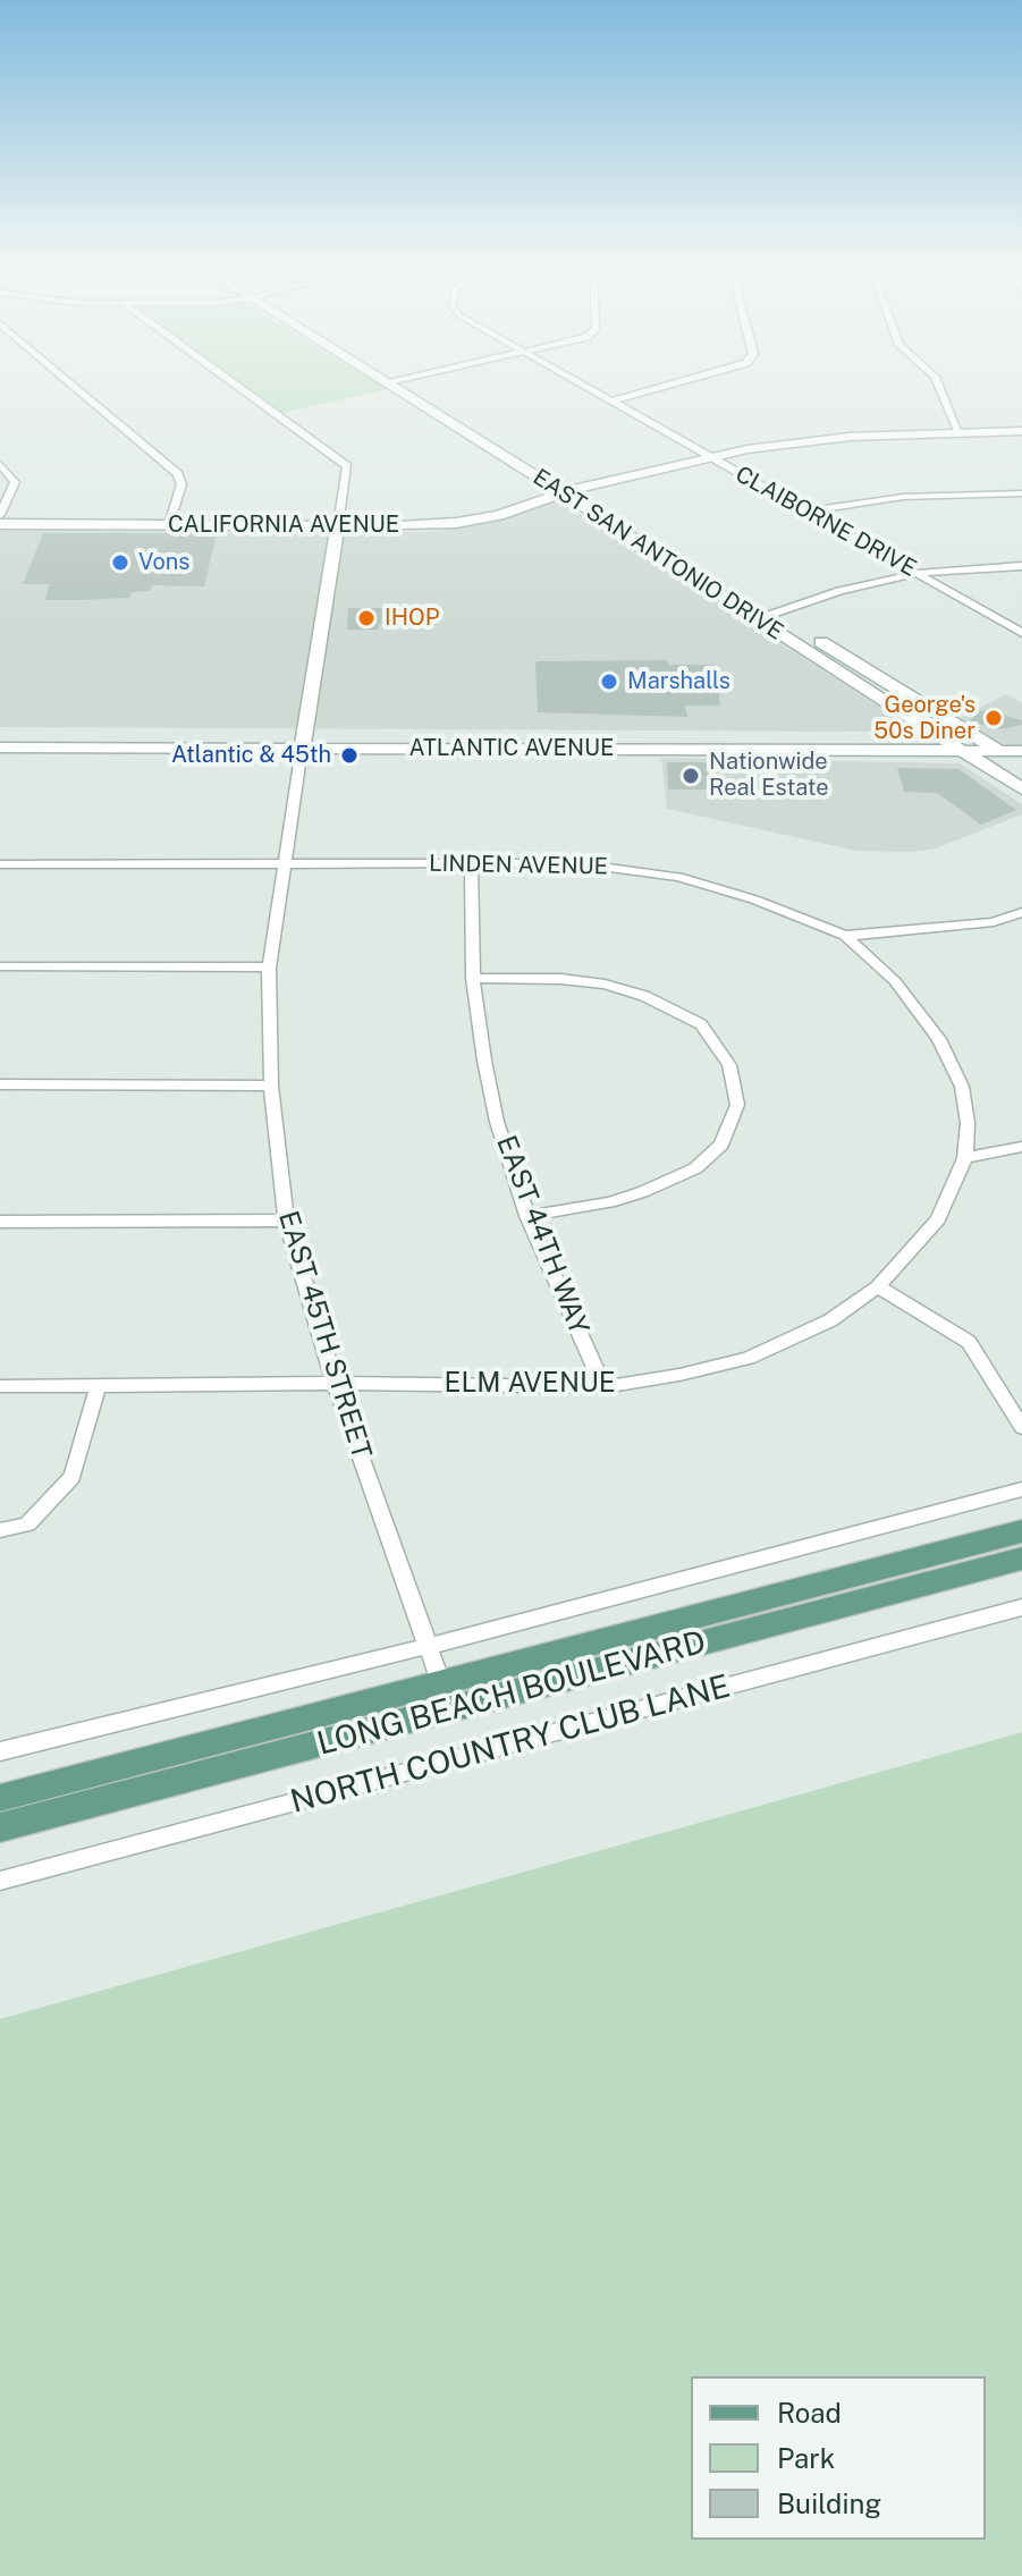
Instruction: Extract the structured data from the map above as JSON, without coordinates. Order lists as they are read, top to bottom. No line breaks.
{"streets":{"main road":["CALIFORNIA AVENUE","EAST SAN ANTONIO DRIVE","ATLANTIC AVENUE","EAST 45TH STREET","LONG BEACH BOULEVARD"],"street":["CLAIBORNE DRIVE","LINDEN AVENUE","EAST 44TH WAY","ELM AVENUE","NORTH COUNTRY CLUB LANE"]},"crossings":[["CLAIBORNE DRIVE","CALIFORNIA AVENUE"],["CALIFORNIA AVENUE","EAST SAN ANTONIO DRIVE"],["CALIFORNIA AVENUE","EAST 45TH STREET"],["EAST SAN ANTONIO DRIVE","ATLANTIC AVENUE"],["ATLANTIC AVENUE","EAST 45TH STREET"],["LINDEN AVENUE","EAST 44TH WAY"],["LINDEN AVENUE","EAST 45TH STREET"],["EAST 44TH WAY","ELM AVENUE"],["EAST 45TH STREET","ELM AVENUE"],["EAST 45TH STREET","LONG BEACH BOULEVARD"]],"places":["Vons","IHOP","Marshalls","George's 50s Diner","Atlantic & 45th","Nationwide Real Estate"],"legend":["Road","Park","Building"]}
